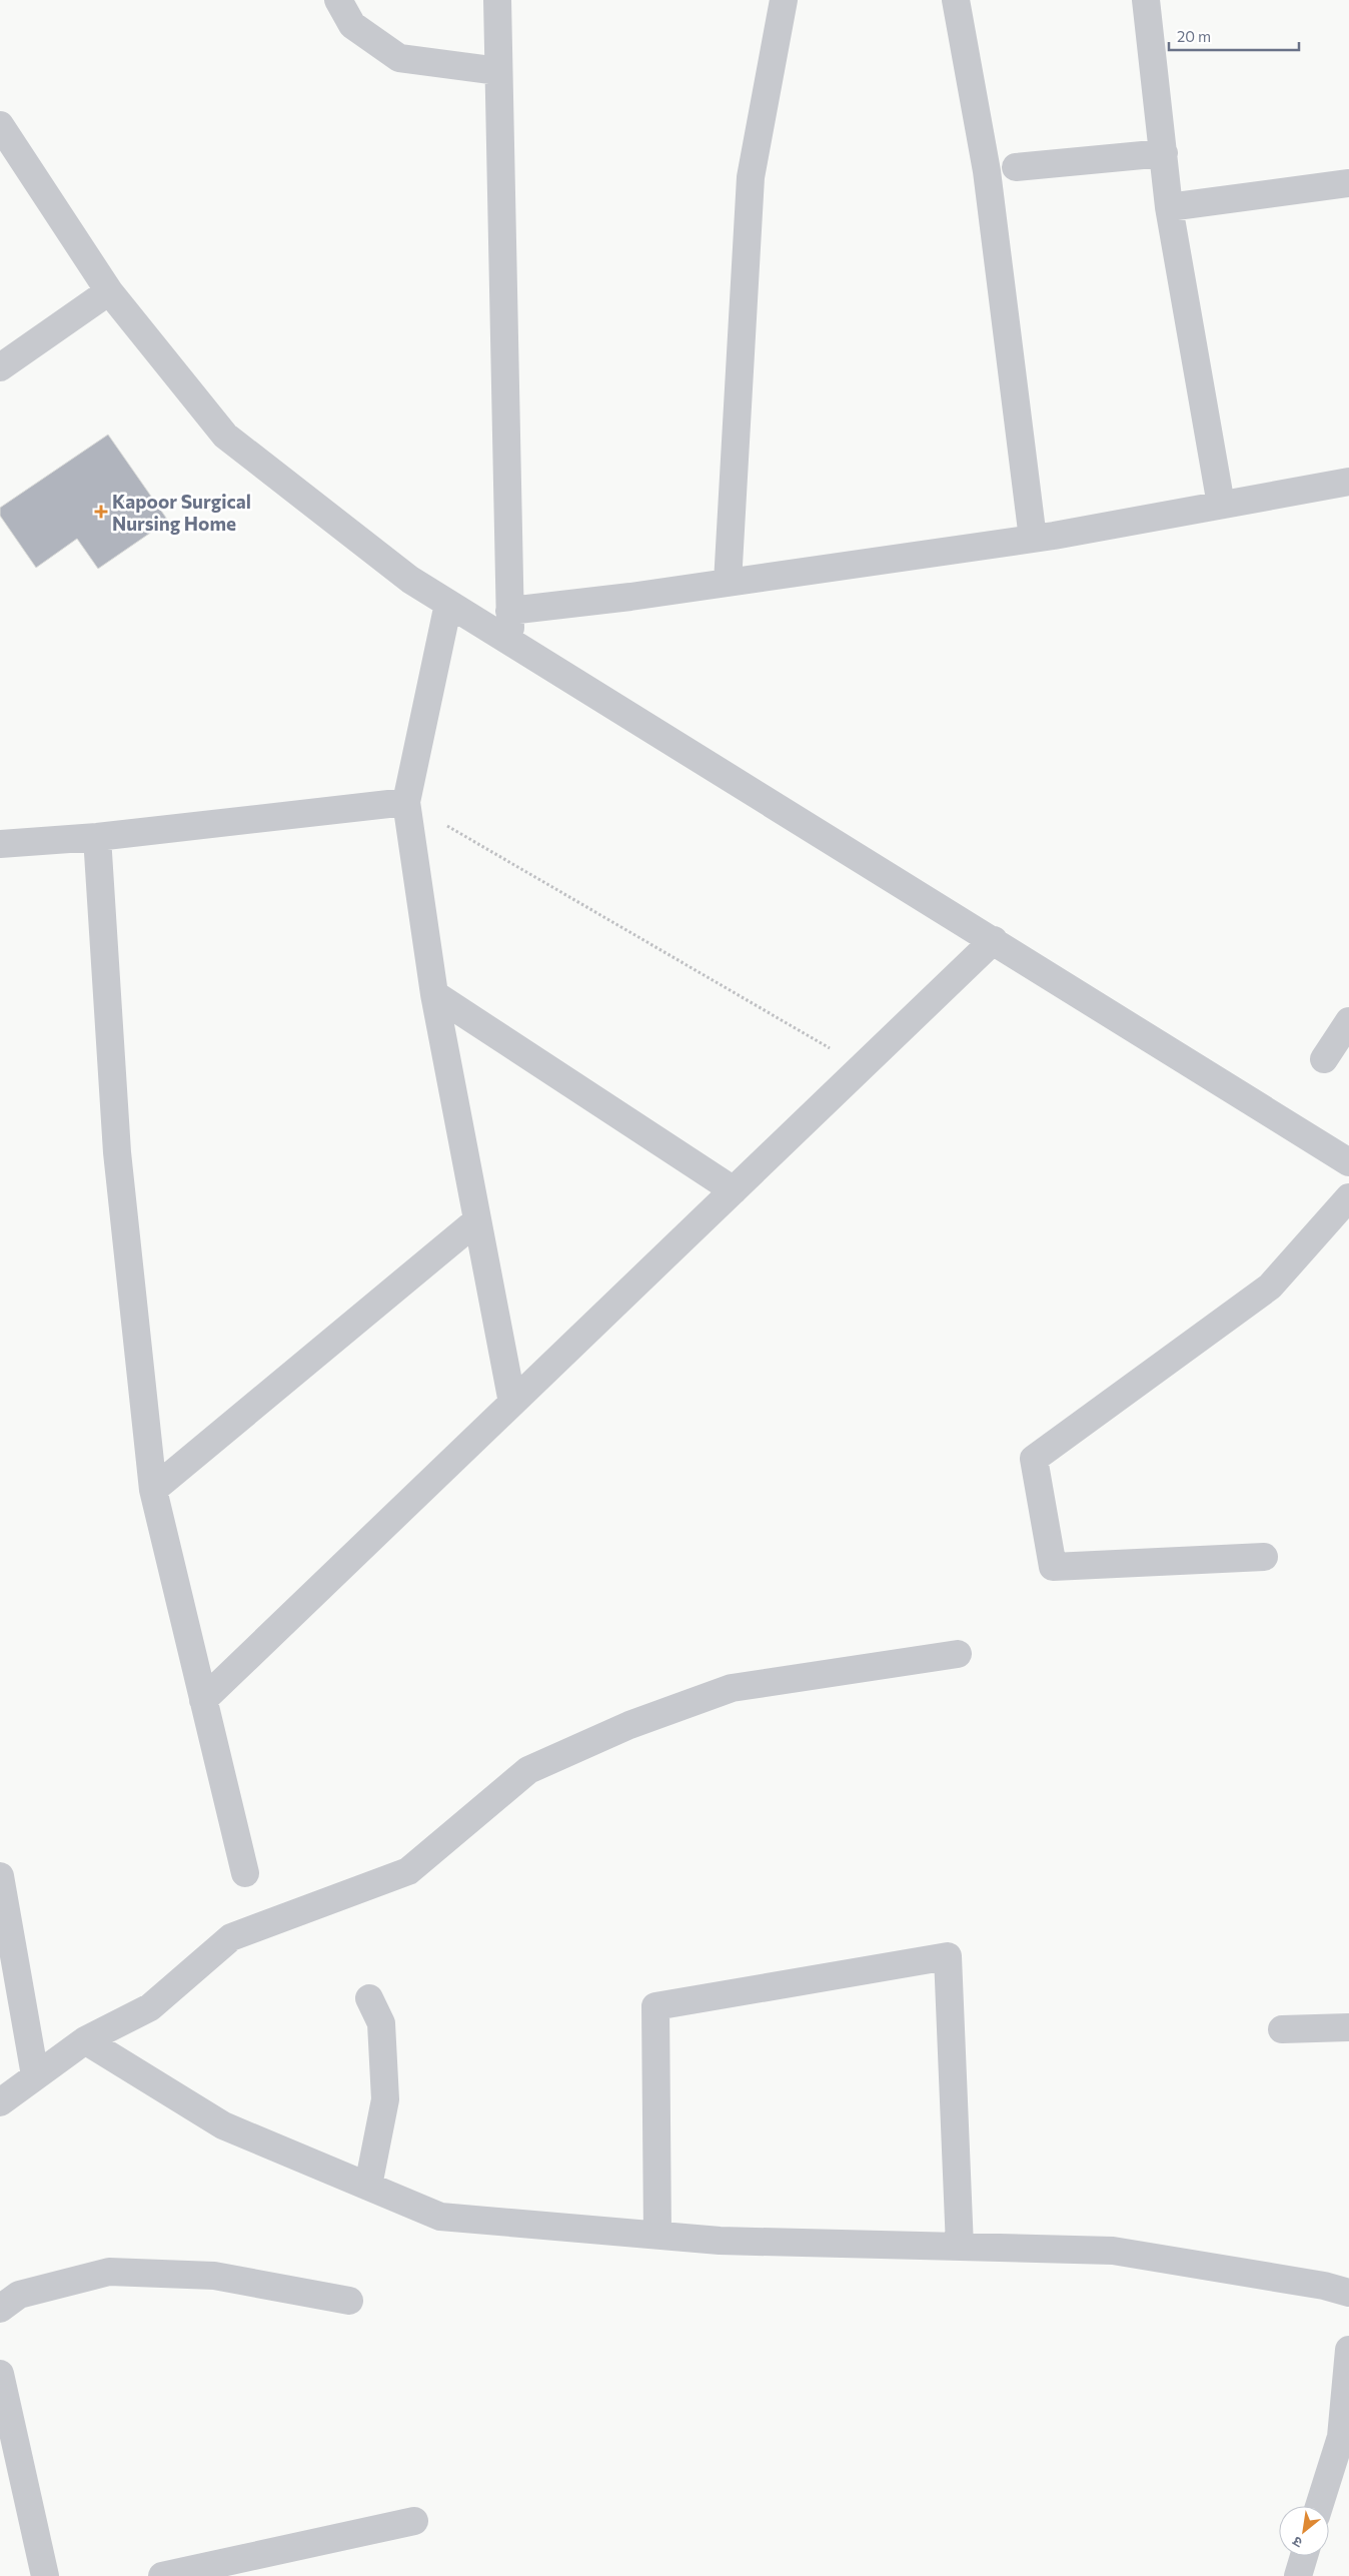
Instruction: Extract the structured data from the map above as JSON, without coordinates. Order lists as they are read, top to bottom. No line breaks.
{"places":{"health":["Kapoor Surgical Nursing Home"]},"scale_bar":"20 m","north":"bottom left"}
